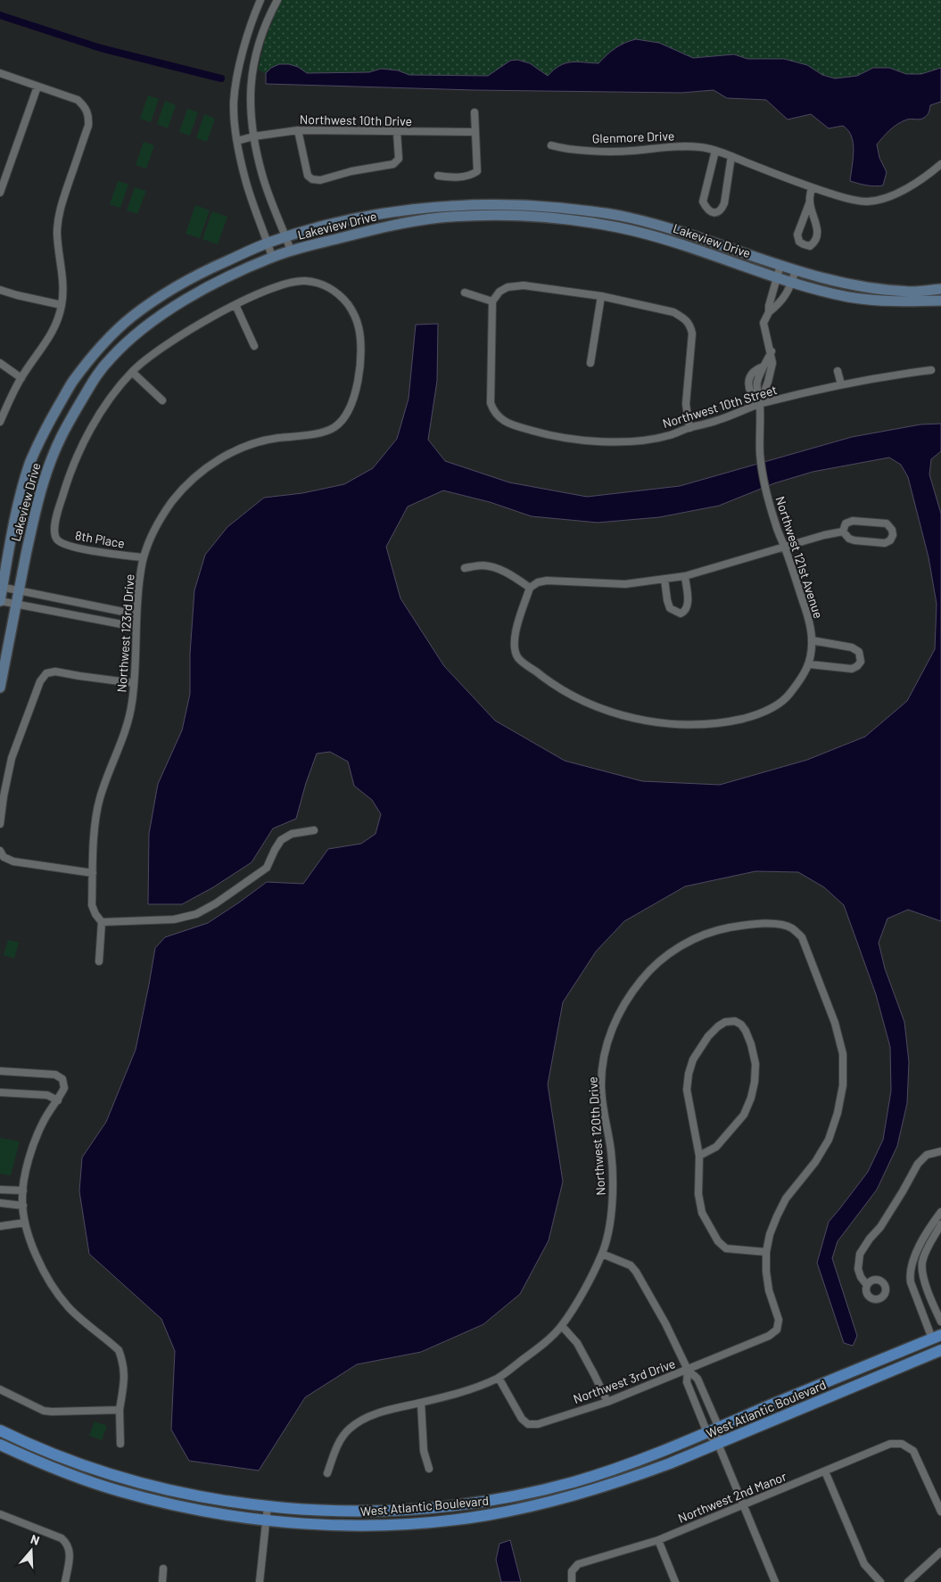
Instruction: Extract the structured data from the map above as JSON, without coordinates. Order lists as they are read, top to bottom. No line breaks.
{"streets":{"main road":["West Atlantic Boulevard"],"street":["Northwest 10th Drive","Glenmore Drive","Lakeview Drive","Northwest 10th Street","8th Place","Northwest 121st Avenue","Northwest 123rd Drive","Northwest 120th Drive","Northwest 3rd Drive","Northwest 2nd Manor"]},"crossings":[["Lakeview Drive","Northwest 121st Avenue"],["Northwest 10th Street","Northwest 121st Avenue"],["8th Place","Northwest 123rd Drive"],["Northwest 120th Drive","Northwest 3rd Drive"]],"north":"top"}
